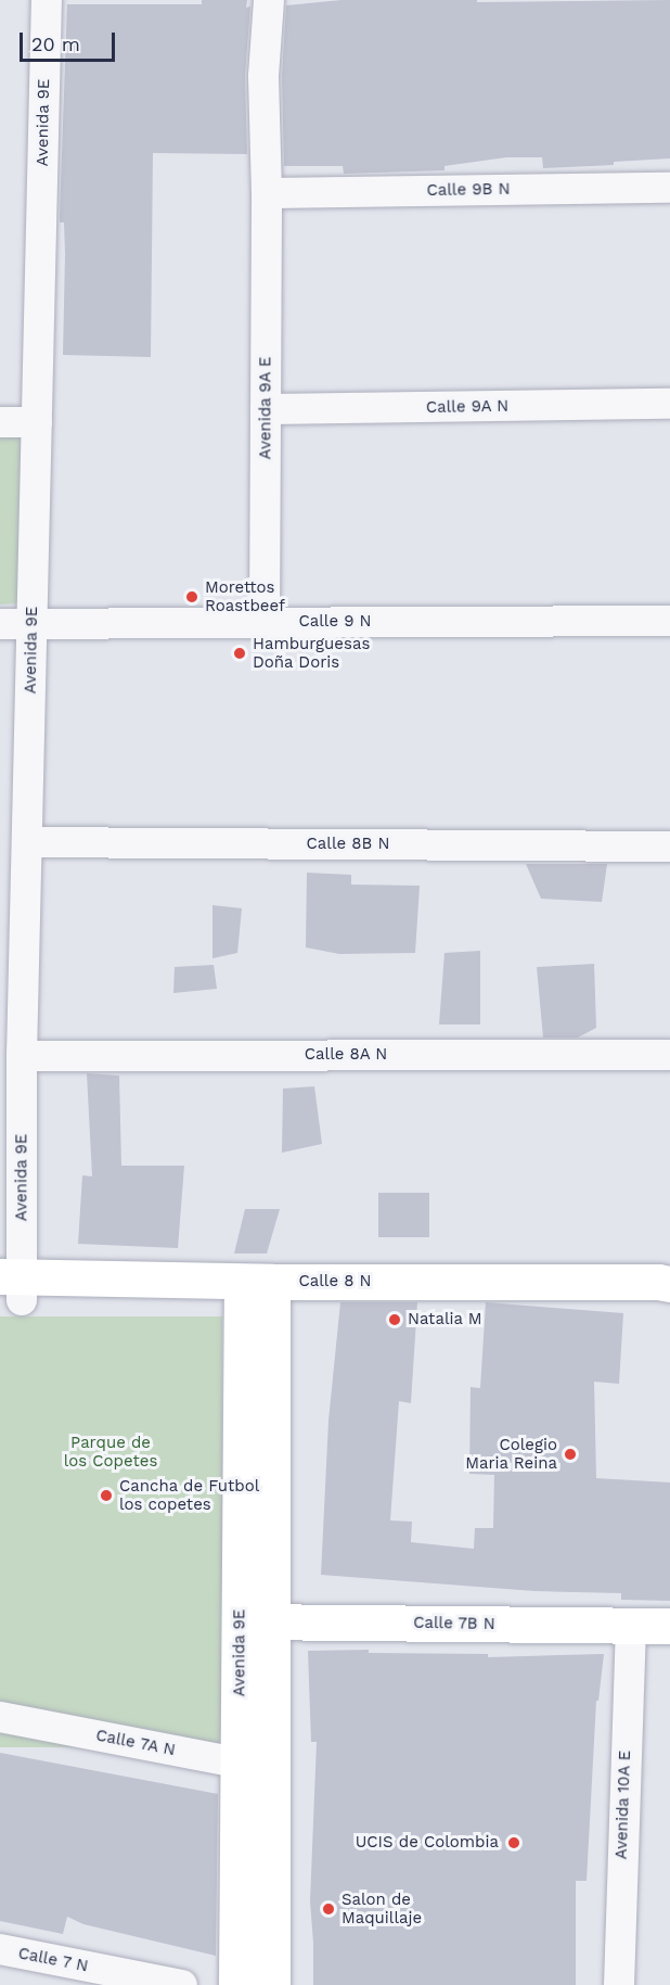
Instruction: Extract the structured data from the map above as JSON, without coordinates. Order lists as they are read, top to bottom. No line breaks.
{"streets":{"street":["Avenida 9E","Calle 9B N","Calle 9A N","Avenida 9A E","Calle 9 N","Calle 8B N","Calle 8A N","Calle 8 N","Calle 7B N","Calle 7A N","Avenida 10A E","Calle 7 N"]},"crossings":[["Avenida 9E","Calle 9 N"],["Avenida 9E","Calle 8B N"],["Avenida 9E","Calle 8A N"],["Avenida 9E","Calle 8 N"],["Avenida 9E","Calle 7B N"],["Avenida 9E","Calle 7A N"],["Calle 9B N","Avenida 9A E"],["Calle 9A N","Avenida 9A E"],["Avenida 9A E","Calle 9 N"],["Calle 7B N","Avenida 10A E"]],"parks":["Parque de los Copetes"],"places":["Morettos Roastbeef","Hamburguesas Doña Doris","Natalia M","Colegio Maria Reina","Cancha de Futbol los copetes","UCIS de Colombia","Salon de Maquillaje"],"scale_bar":"20 m"}
